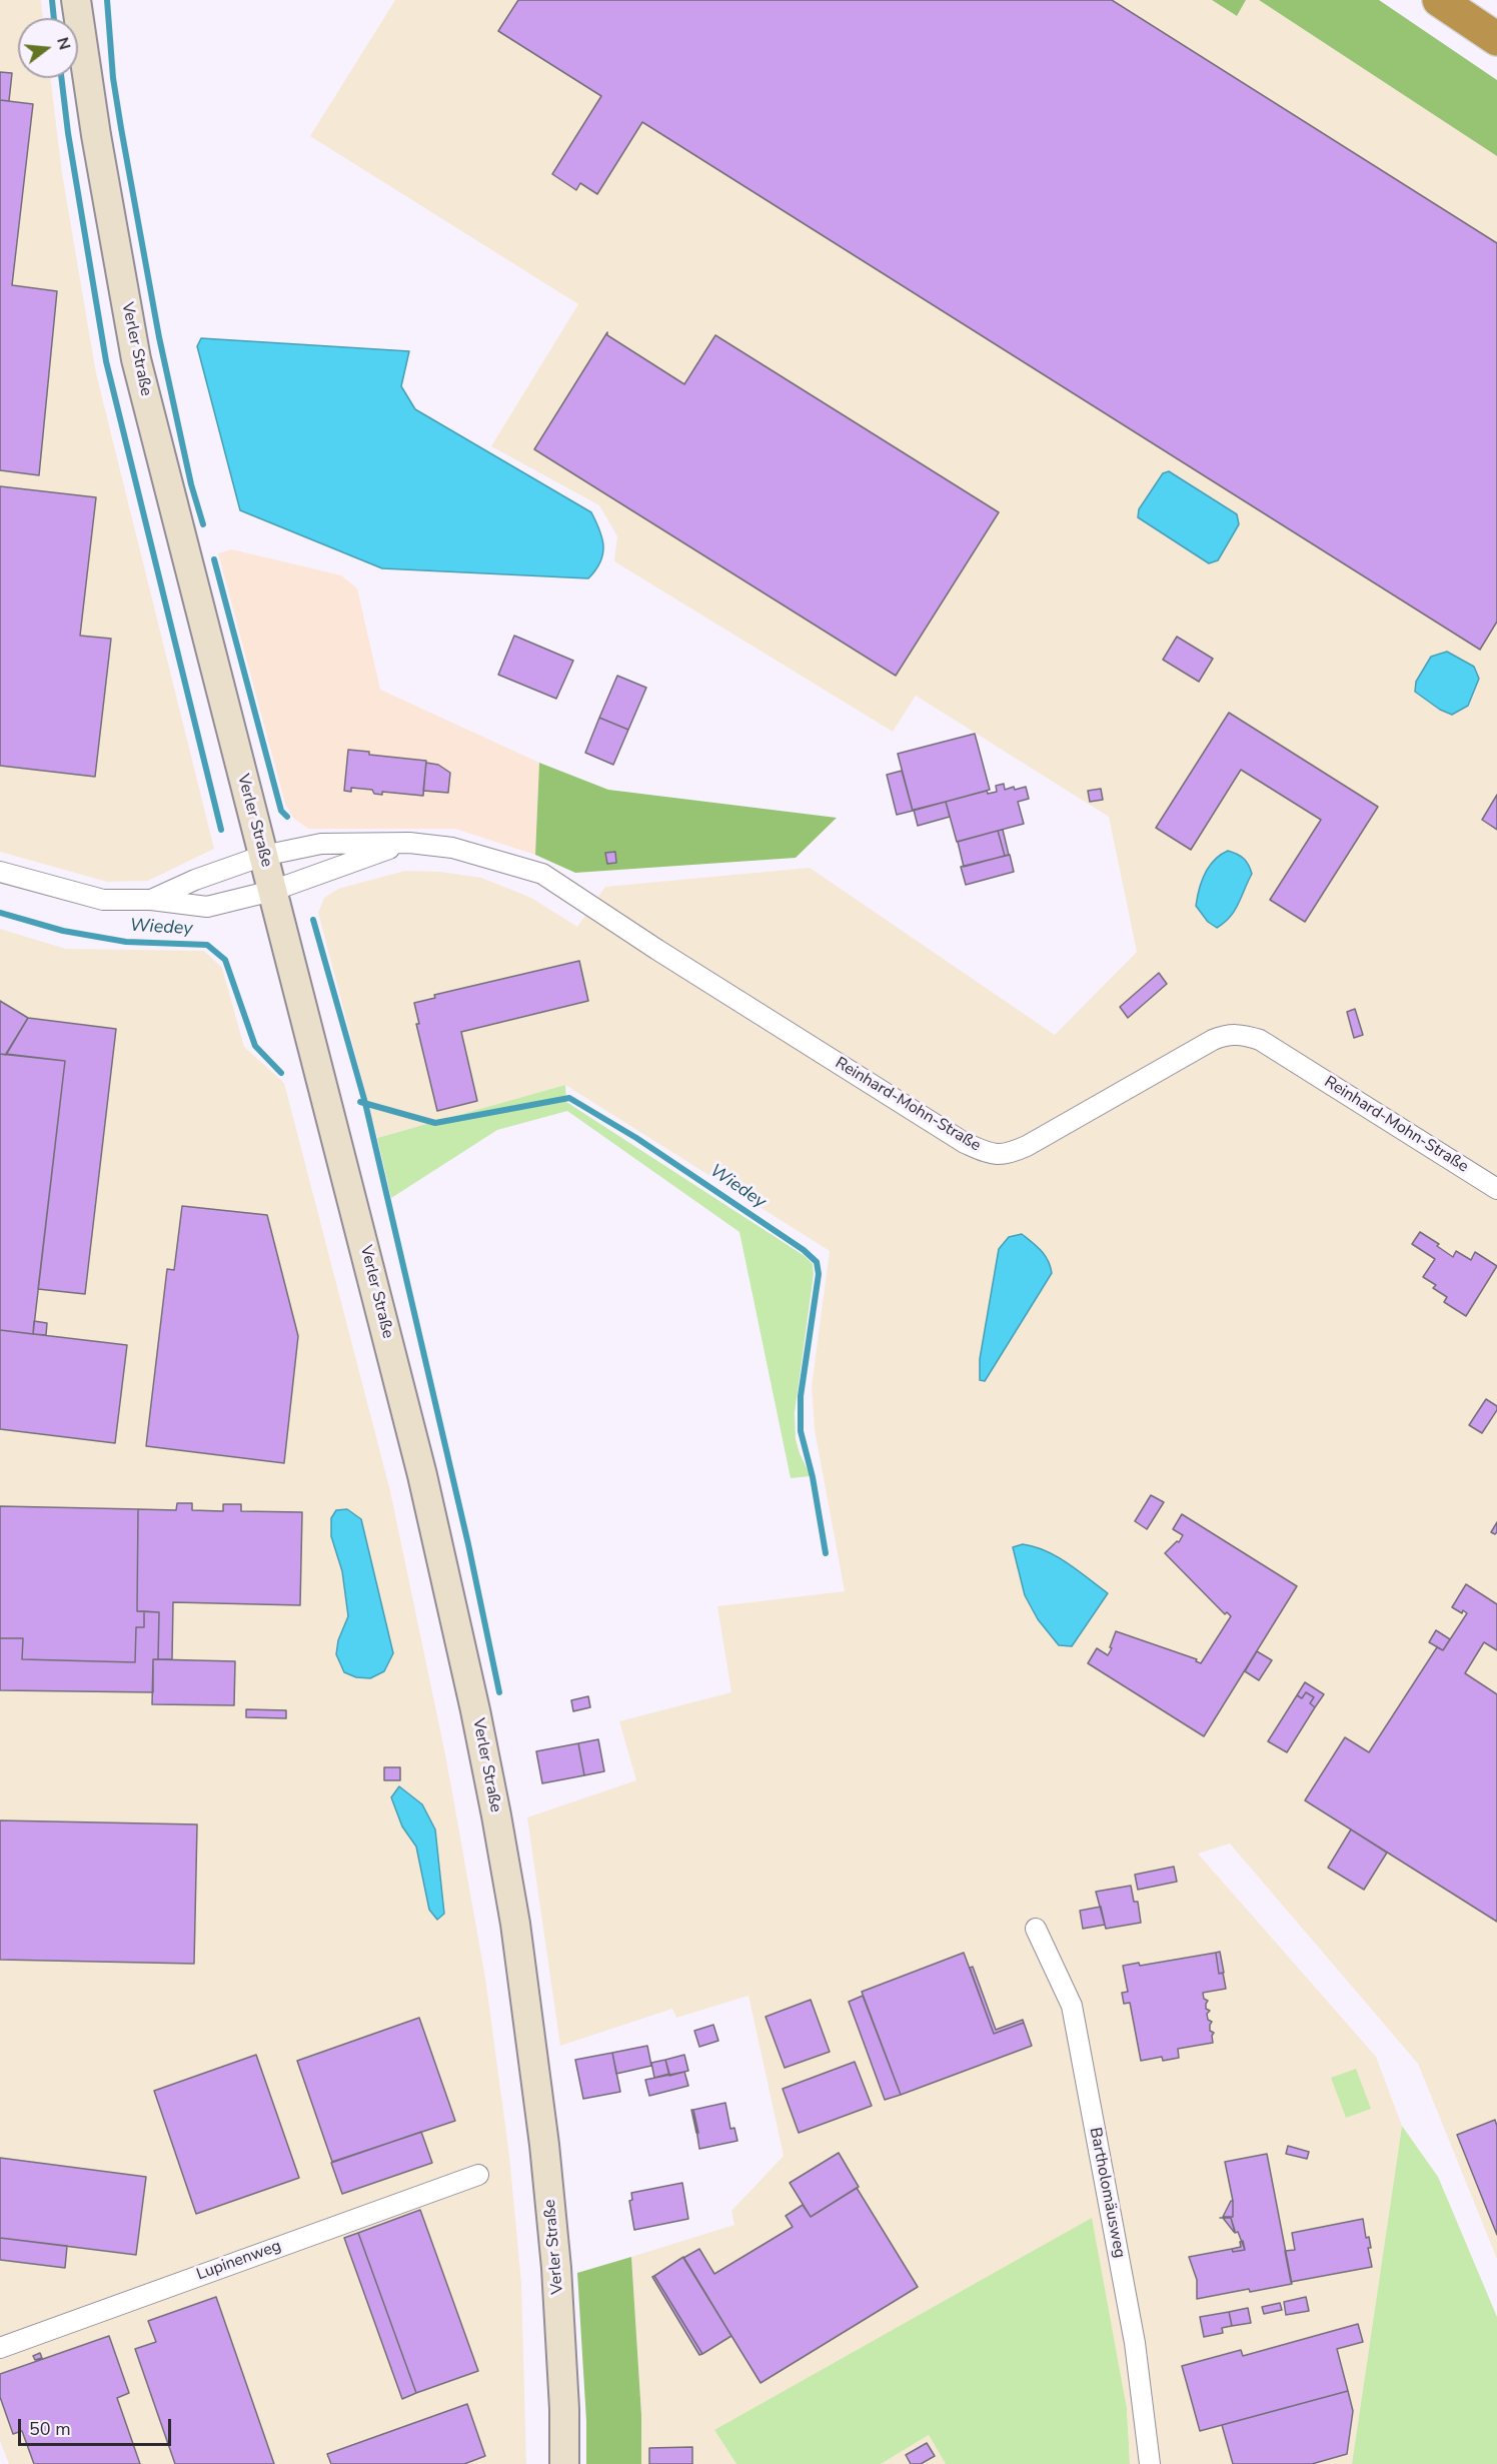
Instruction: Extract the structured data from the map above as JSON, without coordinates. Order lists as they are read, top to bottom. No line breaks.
{"streets":{"main road":["Verler Straße"],"street":["Reinhard-Mohn-Straße","Bartholomäusweg","Lupinenweg"]},"crossings":[["Verler Straße","Reinhard-Mohn-Straße"]],"water":["Wiedey"],"scale_bar":"50 m","north":"right"}
